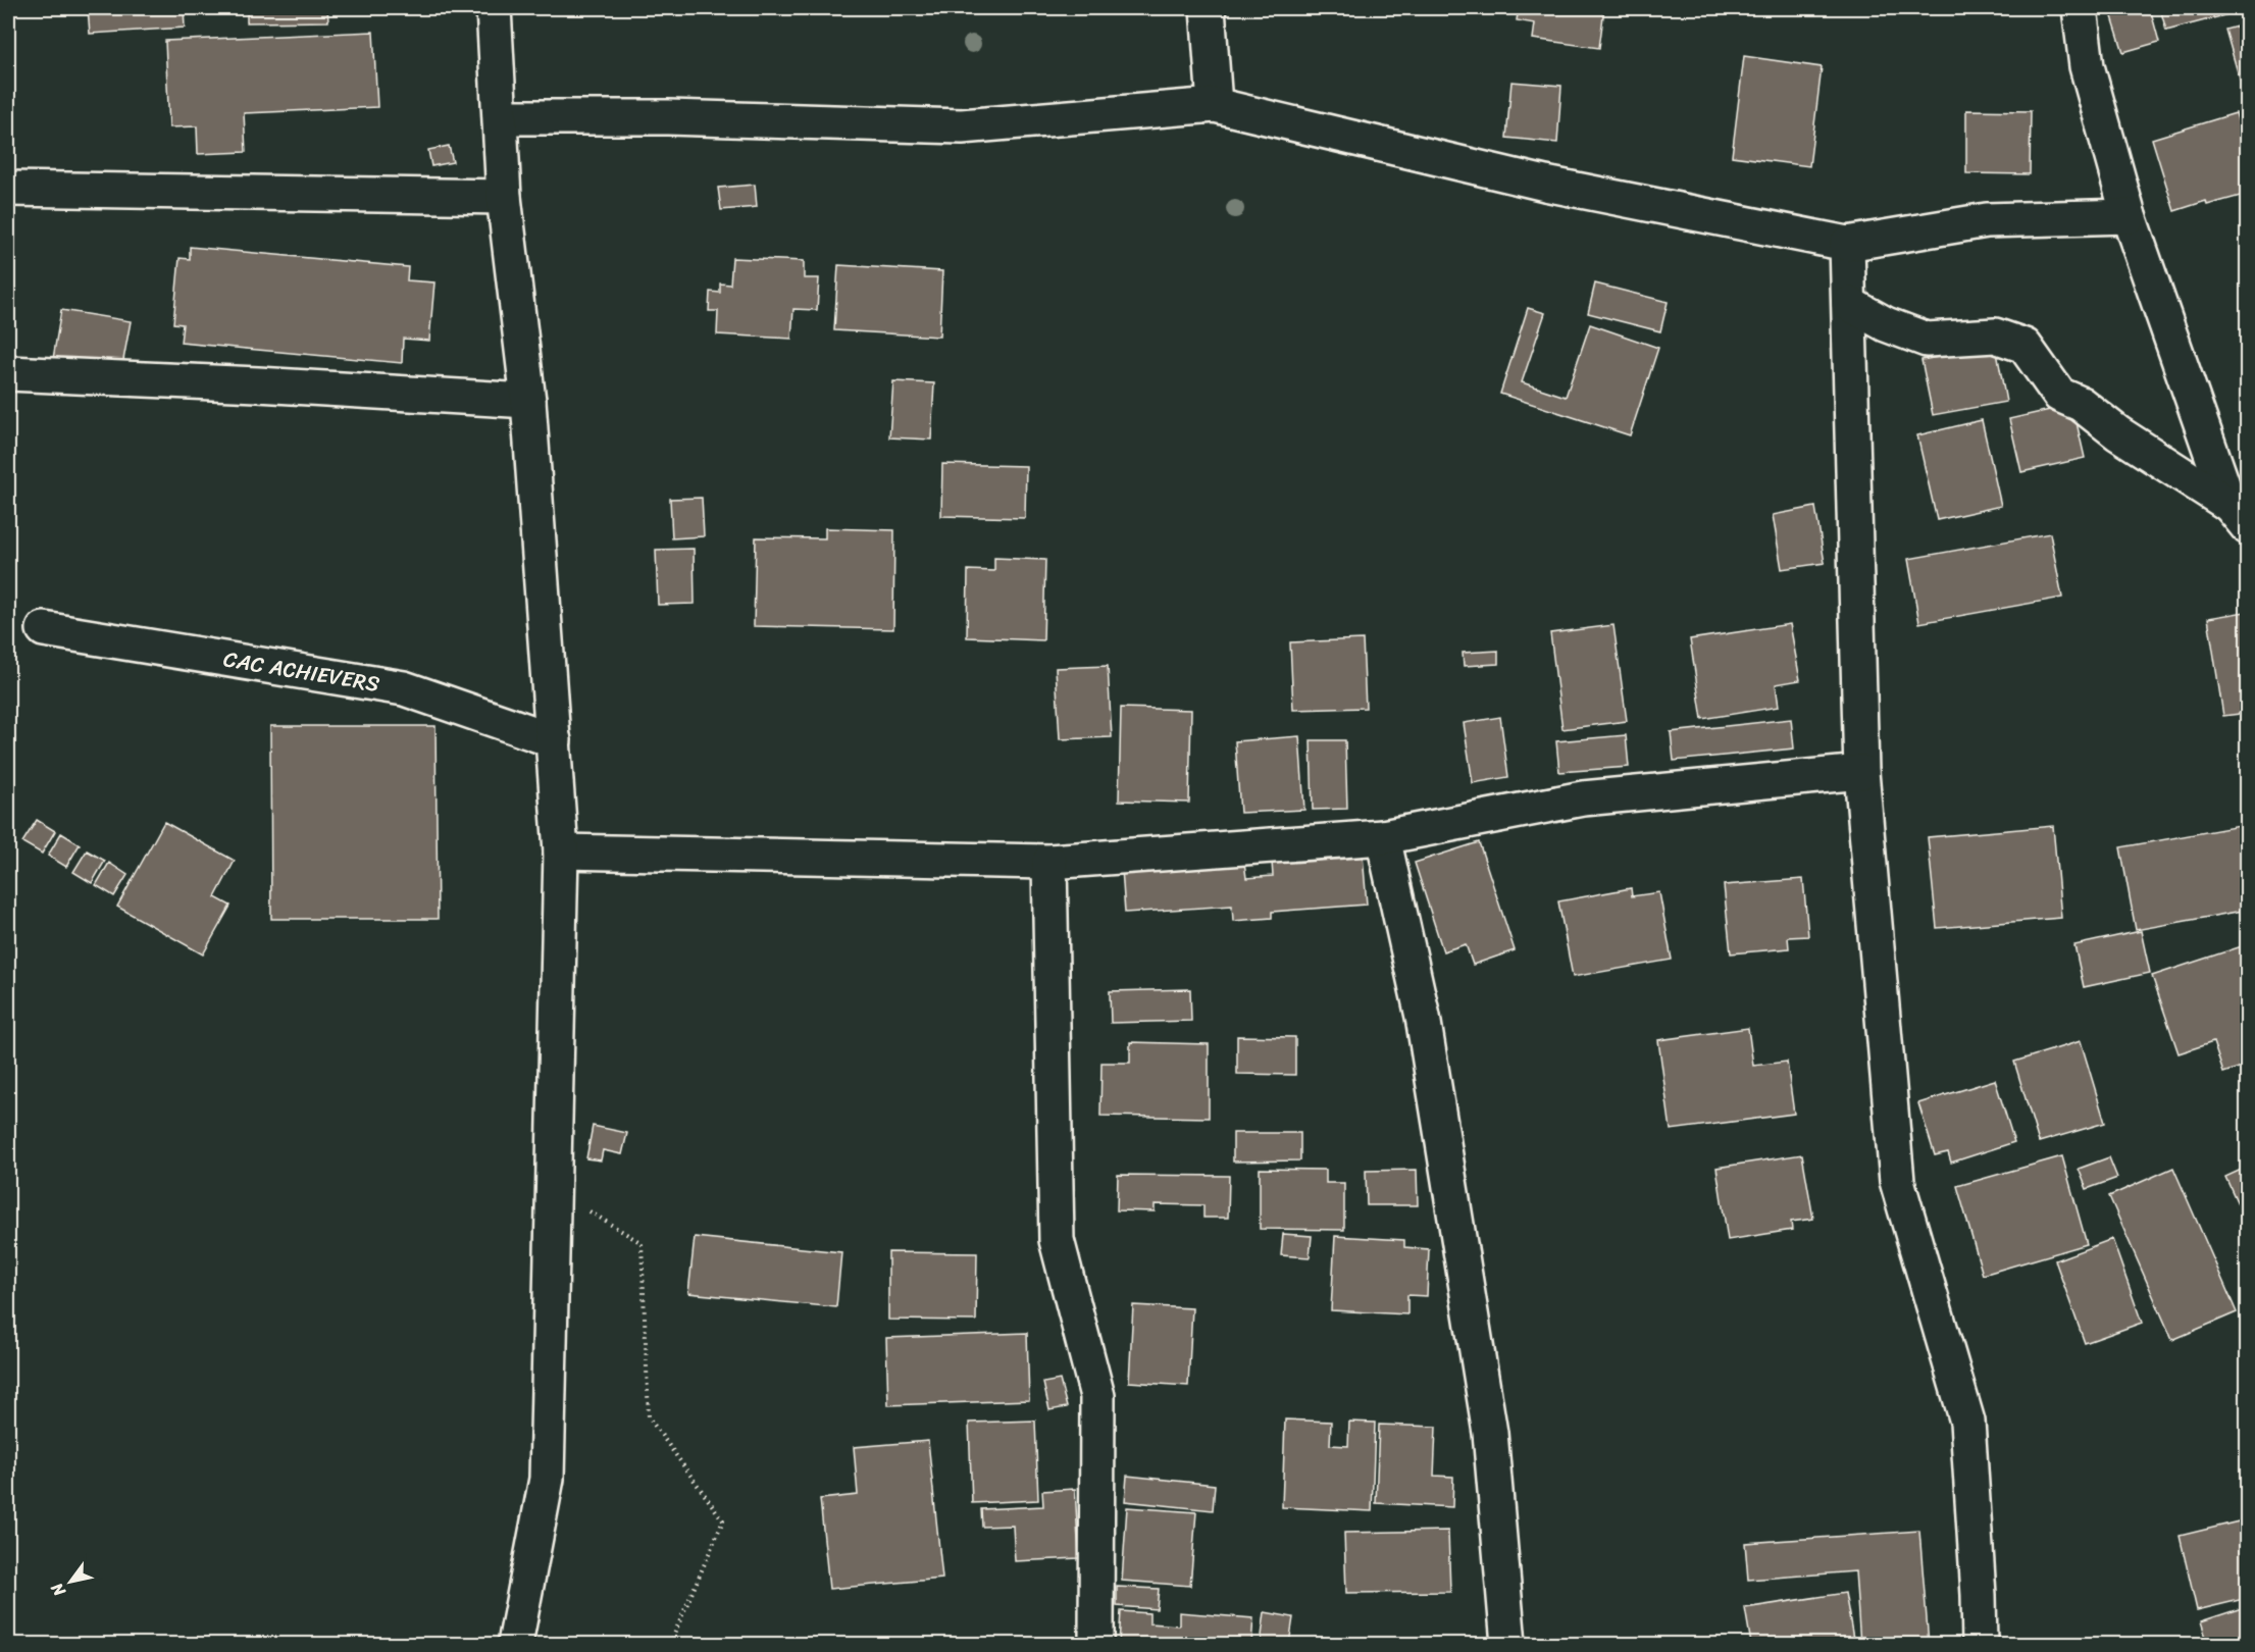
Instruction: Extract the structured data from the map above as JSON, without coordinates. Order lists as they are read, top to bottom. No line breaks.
{"streets":{"street":["CAC ACHIEVERS"]},"north":"bottom left"}
